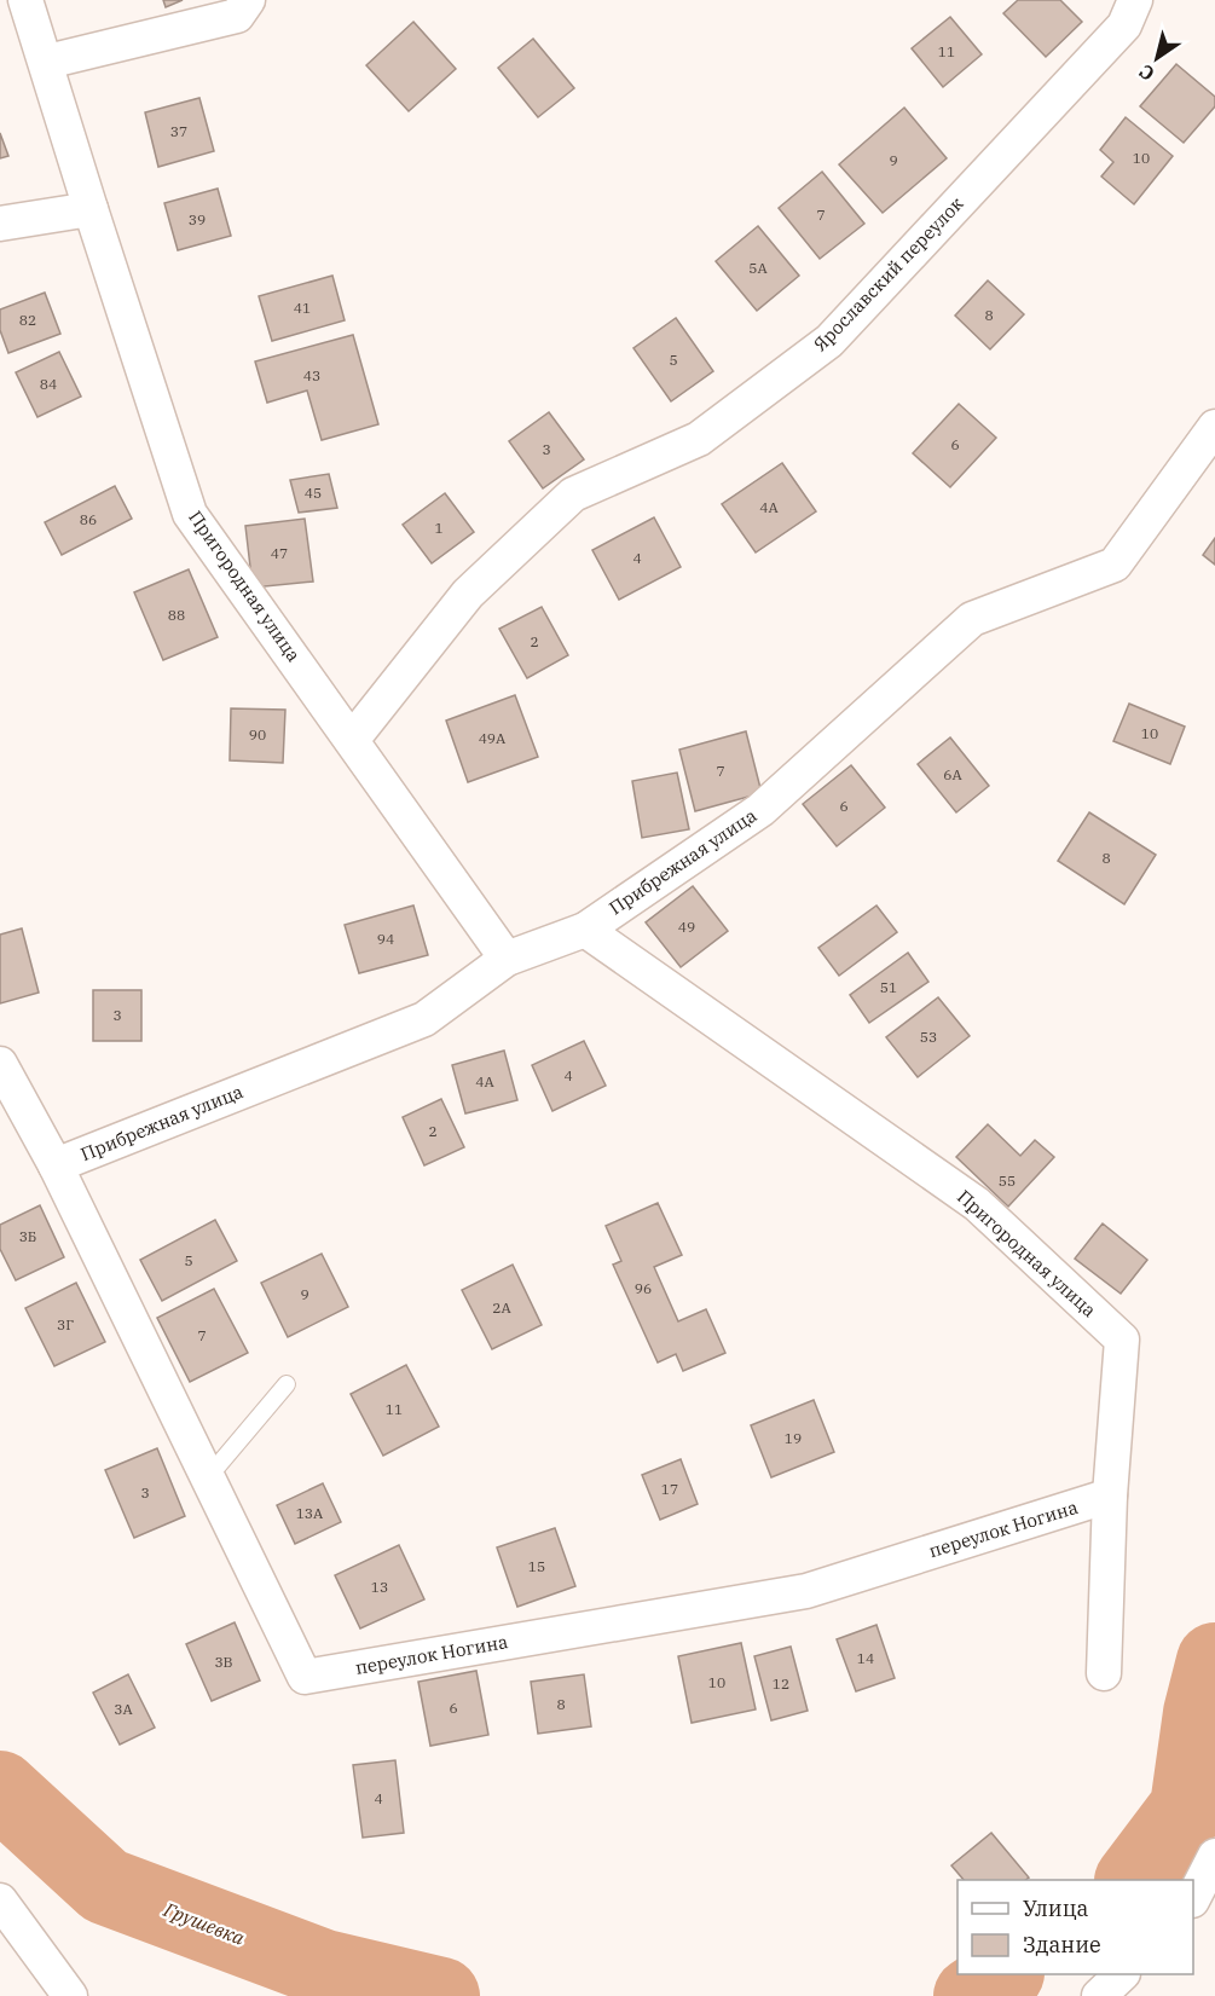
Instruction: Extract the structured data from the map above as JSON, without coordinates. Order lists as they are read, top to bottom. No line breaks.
{"streets":{"street":["Ярославский переулок","Пригородная улица","Прибрежная улица","переулок Ногина"]},"crossings":[["Ярославский переулок","Пригородная улица"],["Пригородная улица","Прибрежная улица"],["Пригородная улица","переулок Ногина"],["Прибрежная улица","переулок Ногина"]],"water":["Грушевка"],"house_numbers":["11","37","10","9","7","39","5А","41","8","82","5","43","84","6","3","45","4А","86","1","47","4","88","2","10","90","49А","7","6А","6","8","49","94","51","3","53","4","4А","2","55","3Б","5","96","9","2А","3Г","7","11","19","17","3","13А","15","13","14","3В","10","12","8","6","3А","4"],"legend":["Улица","Здание"],"north":"bottom left"}
